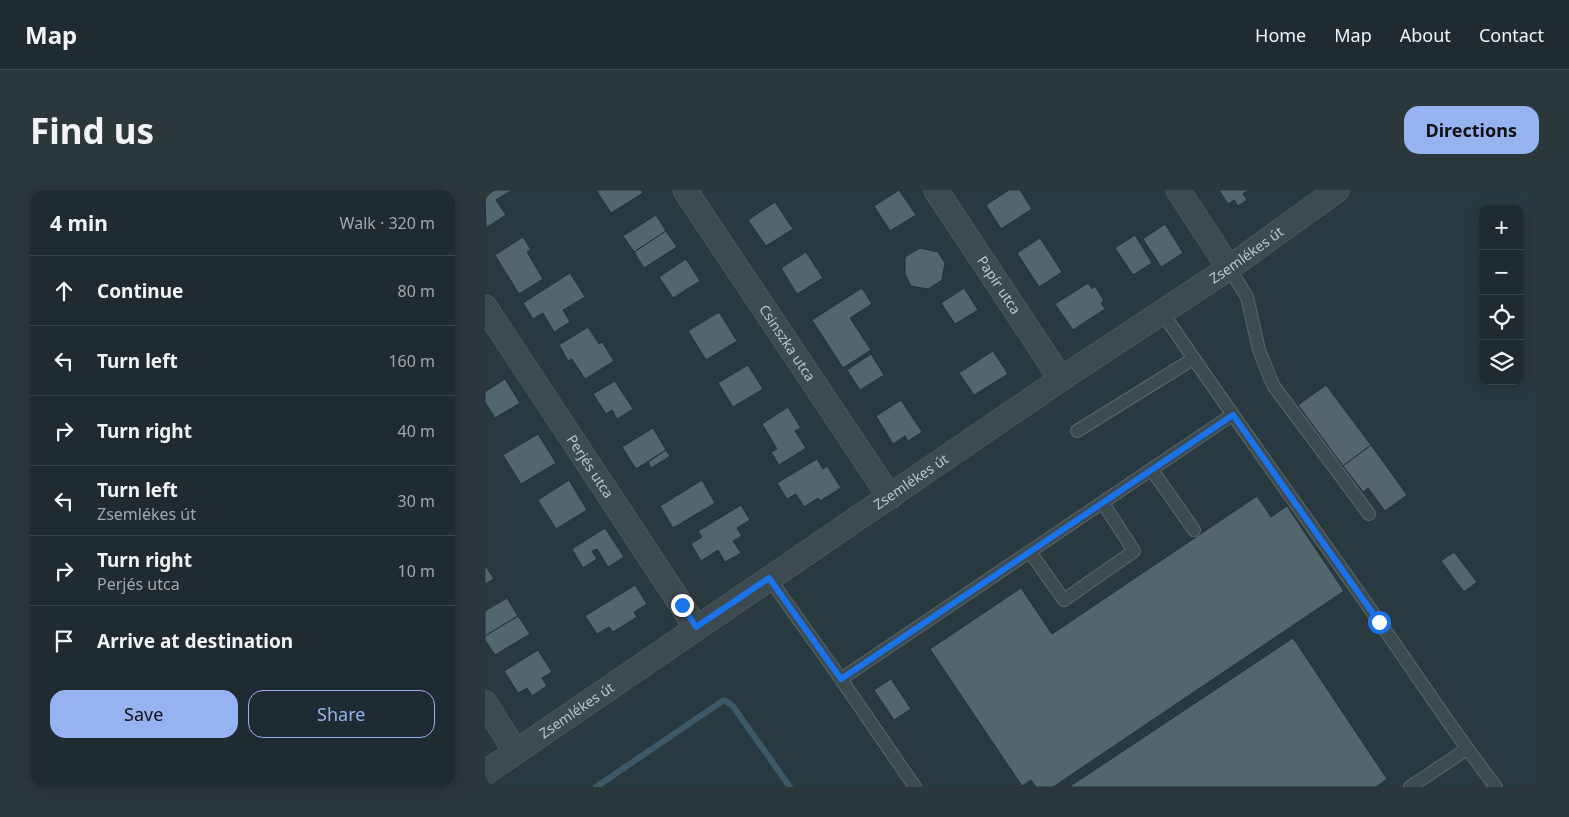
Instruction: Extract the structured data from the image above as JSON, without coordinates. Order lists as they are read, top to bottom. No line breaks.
{"streets":{"street":["Zsemlékes út","Papír utca","Csinszka utca","Perjés utca"]},"crossings":[["Zsemlékes út","Papír utca"],["Zsemlékes út","Csinszka utca"],["Zsemlékes út","Perjés utca"]],"page":{"header":"Map","nav":["Home","Map","About","Contact"],"buttons":["Directions",["Save","Share"]],"title":"Find us","heading":["4 min","Walk · 320 m"],"map_buttons":["+","−"],"list":[["Continue","80 m"],["Turn left","160 m"],["Turn right","40 m"],["Turn left","Zsemlékes út","30 m"],["Turn right","Perjés utca","10 m"],"Arrive at destination"]}}
